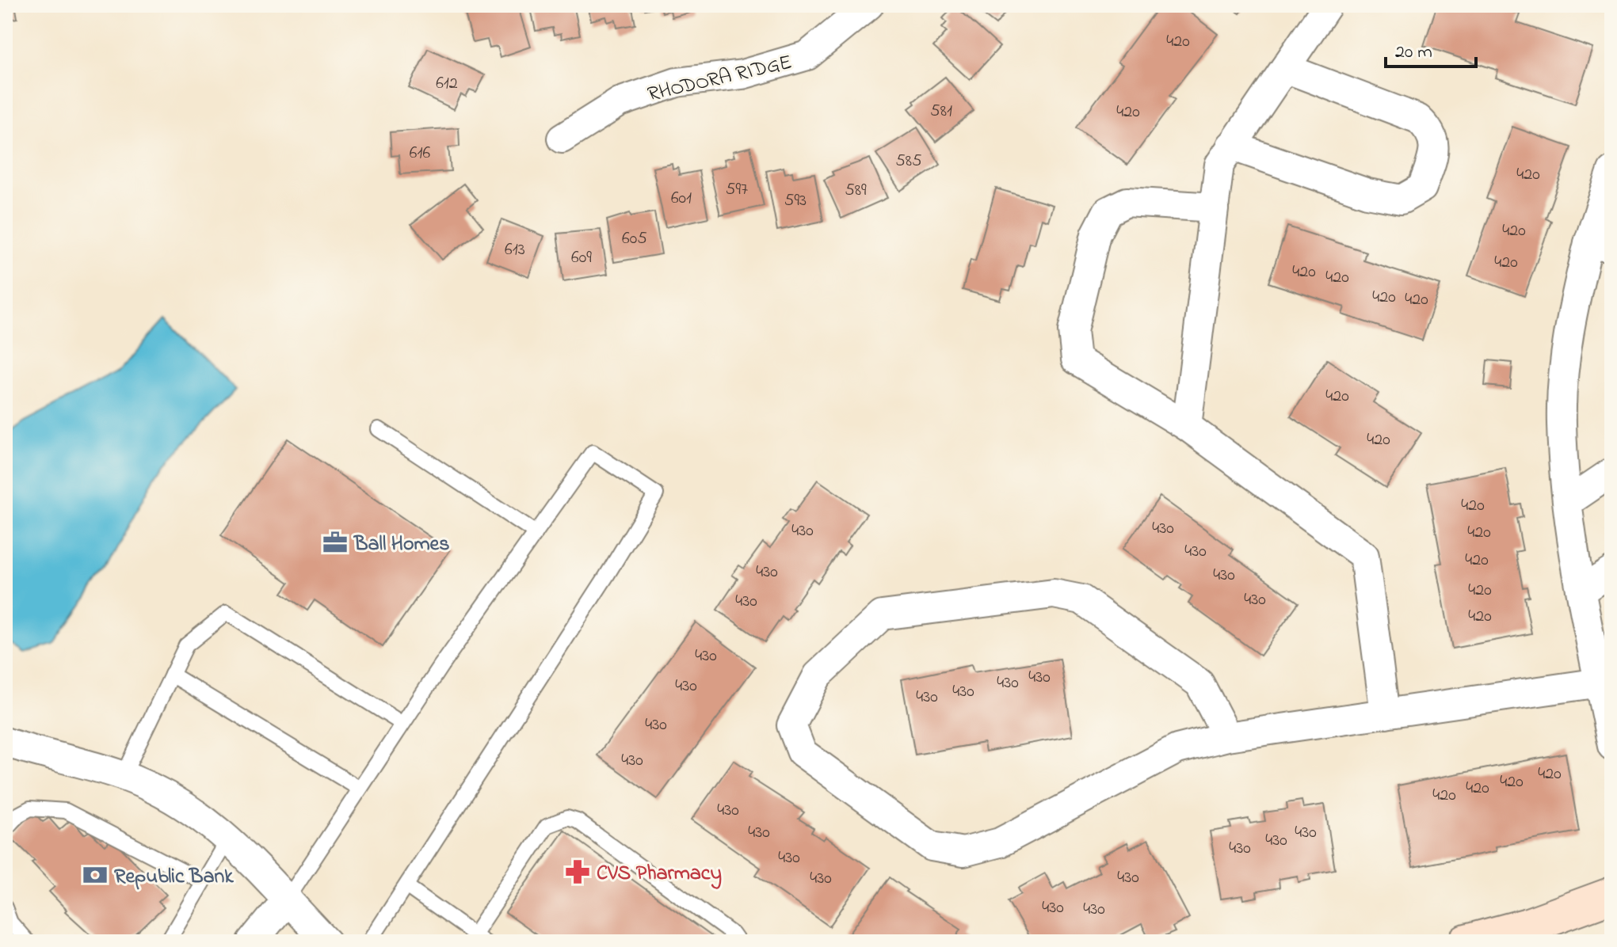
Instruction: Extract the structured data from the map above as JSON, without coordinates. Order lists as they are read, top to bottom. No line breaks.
{"streets":{"street":["RHODORA RIDGE"]},"places":{"office":["Ball Homes"],"pharmacy":["CVS Pharmacy"],"bank":["Republic Bank"]},"house_numbers":["420","612","581","420","616","585","420","597","589","601","593","420","605","613","609","420","420","420","420","420","420","420","420","430","430","420","430","420","430","430","420","430","430","420","430","430","430","430","430","430","430","430","420","420","420","420","430","430","430","430","430","430","430","430","430","430"],"scale_bar":"20 m"}
